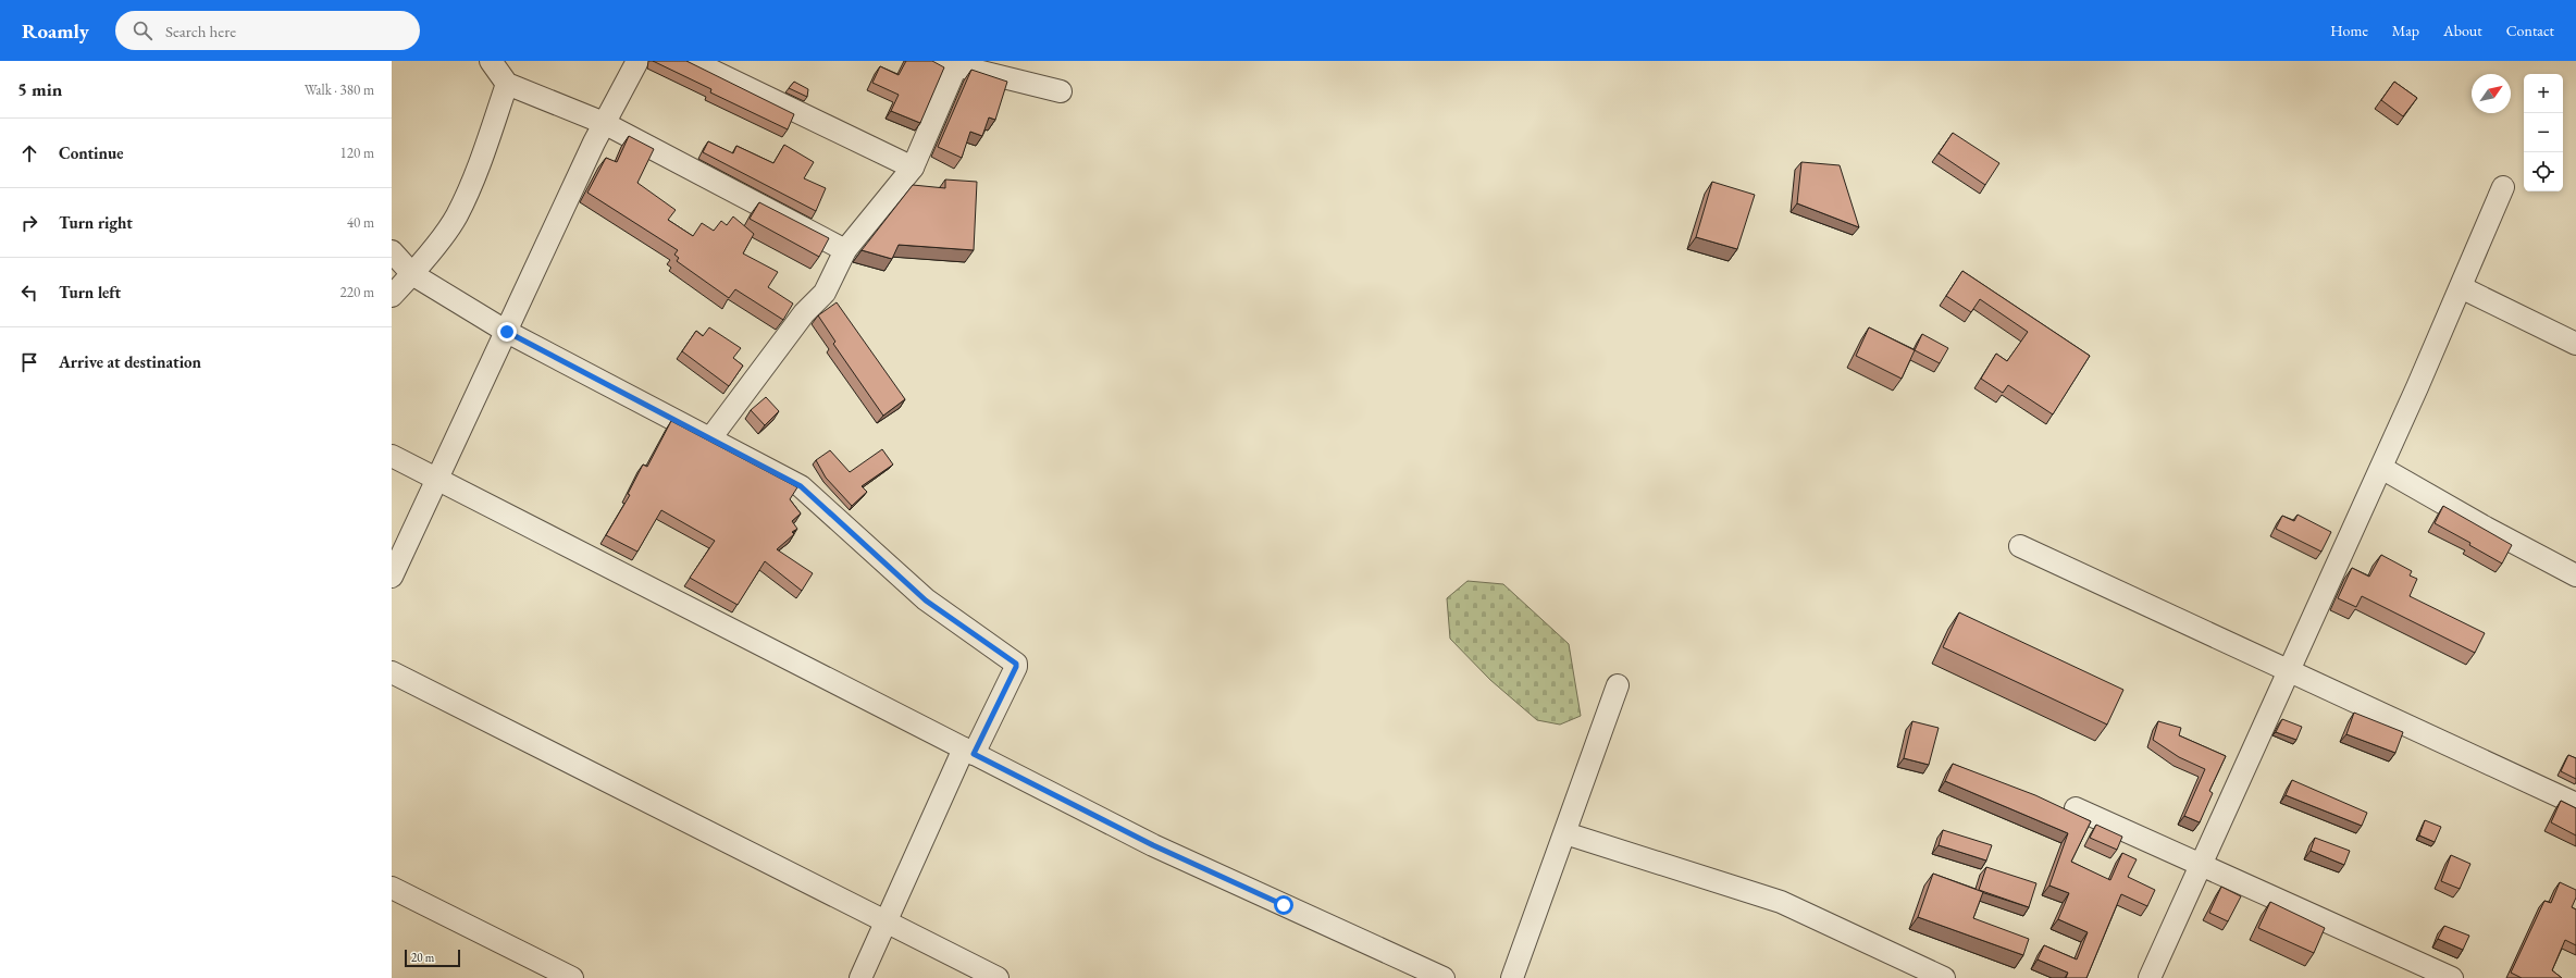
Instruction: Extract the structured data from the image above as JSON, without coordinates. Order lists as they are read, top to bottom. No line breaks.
{"scale_bar":"20 m","north":"top right","page":{"header":"Roamly","search":"Search here","nav":["Home","Map","About","Contact"],"heading":["5 min","Walk · 380 m"],"map_buttons":["+","−"],"list":[["Continue","120 m"],["Turn right","40 m"],["Turn left","220 m"],"Arrive at destination"],"scale":"20 m"}}
